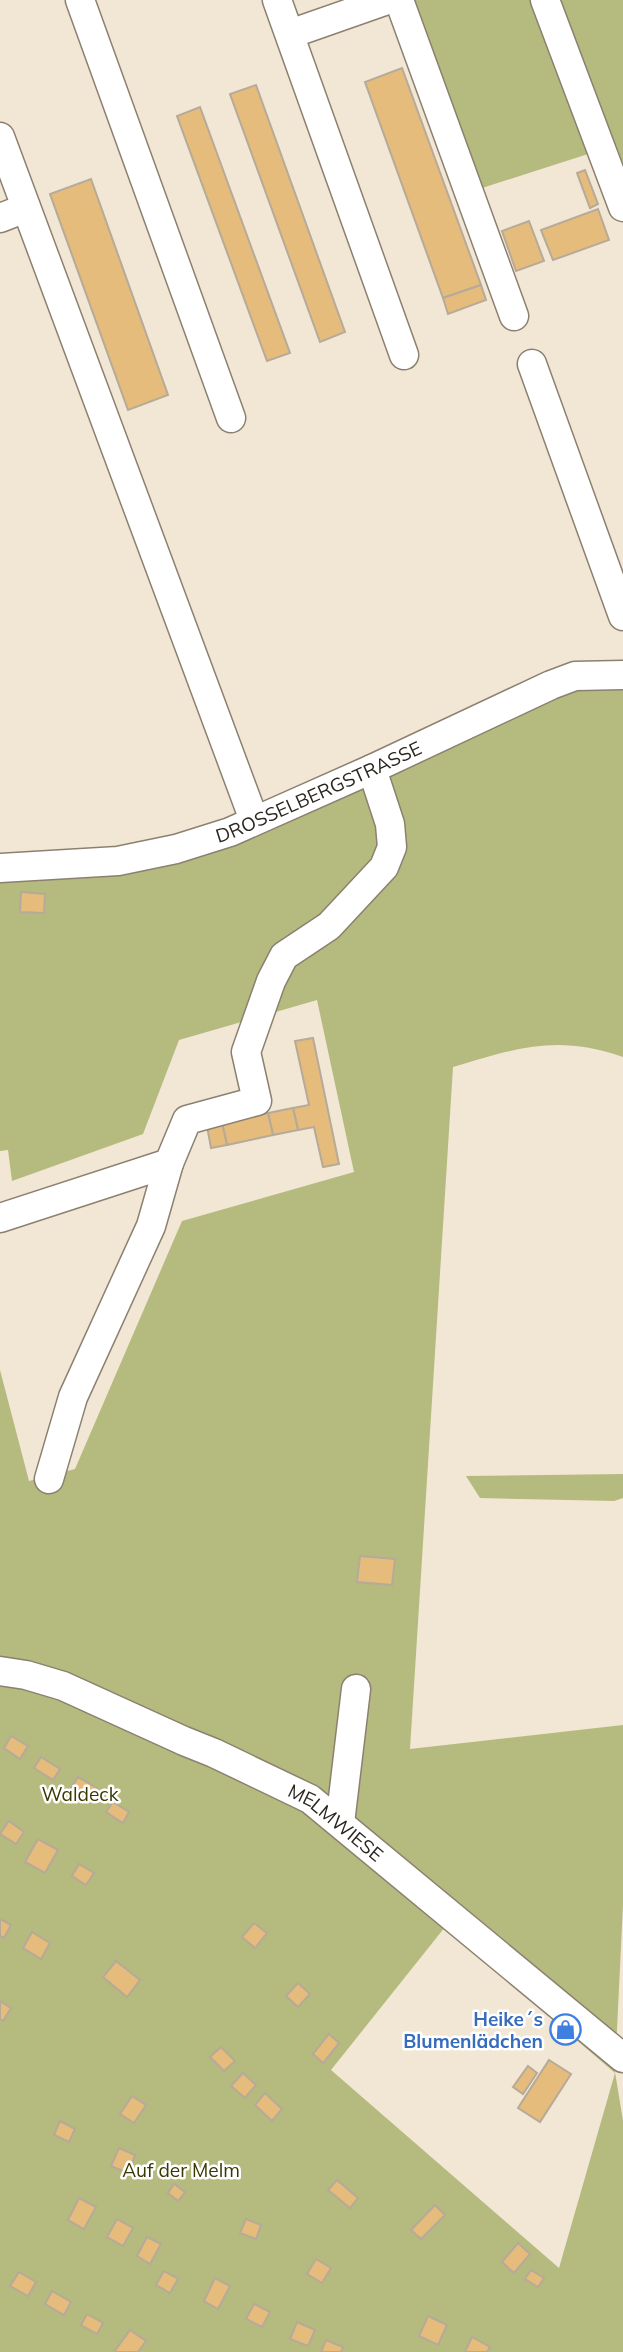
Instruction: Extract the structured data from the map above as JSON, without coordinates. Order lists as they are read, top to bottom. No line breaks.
{"streets":{"street":["DROSSELBERGSTRASSE","MELMWIESE"]},"parks":["Waldeck","Auf der Melm"],"places":{"shop":["Heike´s Blumenlädchen"]}}
